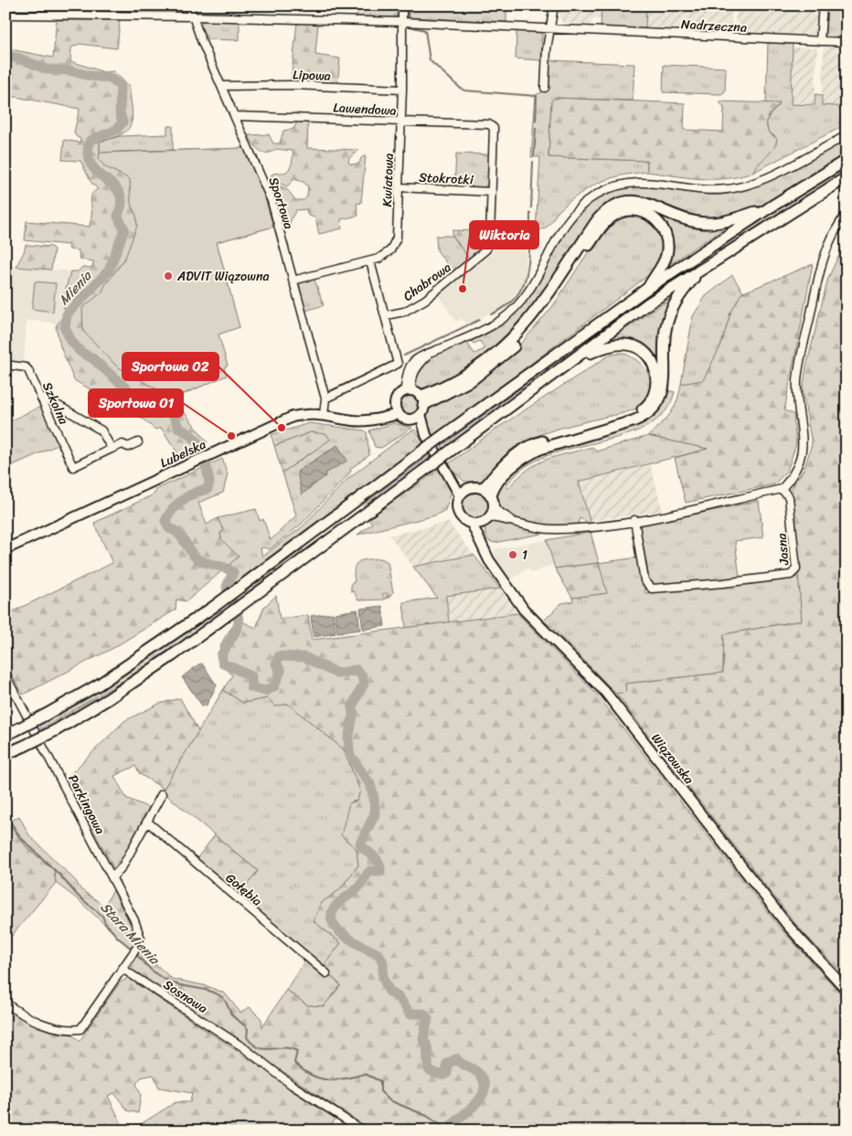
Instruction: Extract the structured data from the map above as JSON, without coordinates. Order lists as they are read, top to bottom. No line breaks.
{"streets":{"main road":["Lubelska","Wiązowska"],"street":["Nadrzeczna","Lipowa","Lawendowa","Stokrotki","Kwiatowa","Sportowa","Chabrowa","Szkolna","Jasna","Parkingowa","Gołębia","Sosnowa"]},"crossings":[["Nadrzeczna","Kwiatowa"],["Nadrzeczna","Sportowa"],["Lipowa","Kwiatowa"],["Lipowa","Sportowa"],["Lawendowa","Kwiatowa"],["Lawendowa","Sportowa"],["Lawendowa","Chabrowa"],["Stokrotki","Kwiatowa"],["Stokrotki","Chabrowa"],["Kwiatowa","Sportowa"],["Sportowa","Lubelska"],["Parkingowa","Sosnowa"]],"water":["Mienia","Stara Mienia"],"places":["ADVIT Wiązowna","Wiktoria","Sportowa 02","Sportowa 01","1"]}
